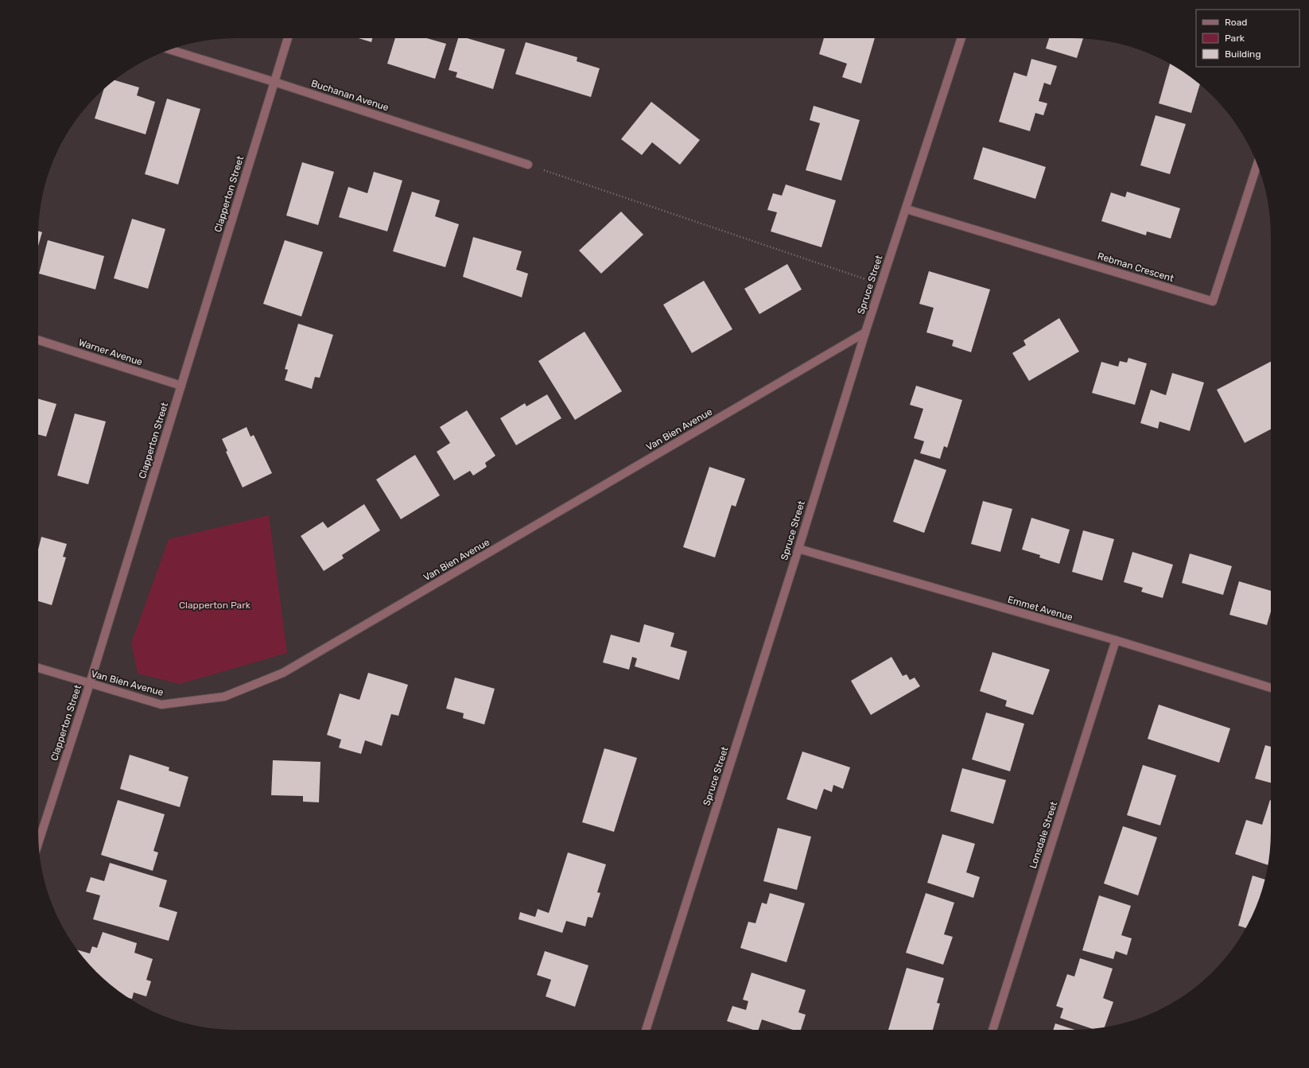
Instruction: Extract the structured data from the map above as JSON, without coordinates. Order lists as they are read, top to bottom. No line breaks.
{"streets":{"street":["Buchanan Avenue","Clapperton Street","Rebman Crescent","Spruce Street","Warner Avenue","Van Bien Avenue","Emmet Avenue","Lonsdale Street"]},"crossings":[["Buchanan Avenue","Clapperton Street"],["Clapperton Street","Warner Avenue"],["Clapperton Street","Van Bien Avenue"],["Rebman Crescent","Spruce Street"],["Spruce Street","Van Bien Avenue"],["Spruce Street","Emmet Avenue"],["Emmet Avenue","Lonsdale Street"]],"parks":["Clapperton Park"],"legend":["Road","Park","Building"]}
